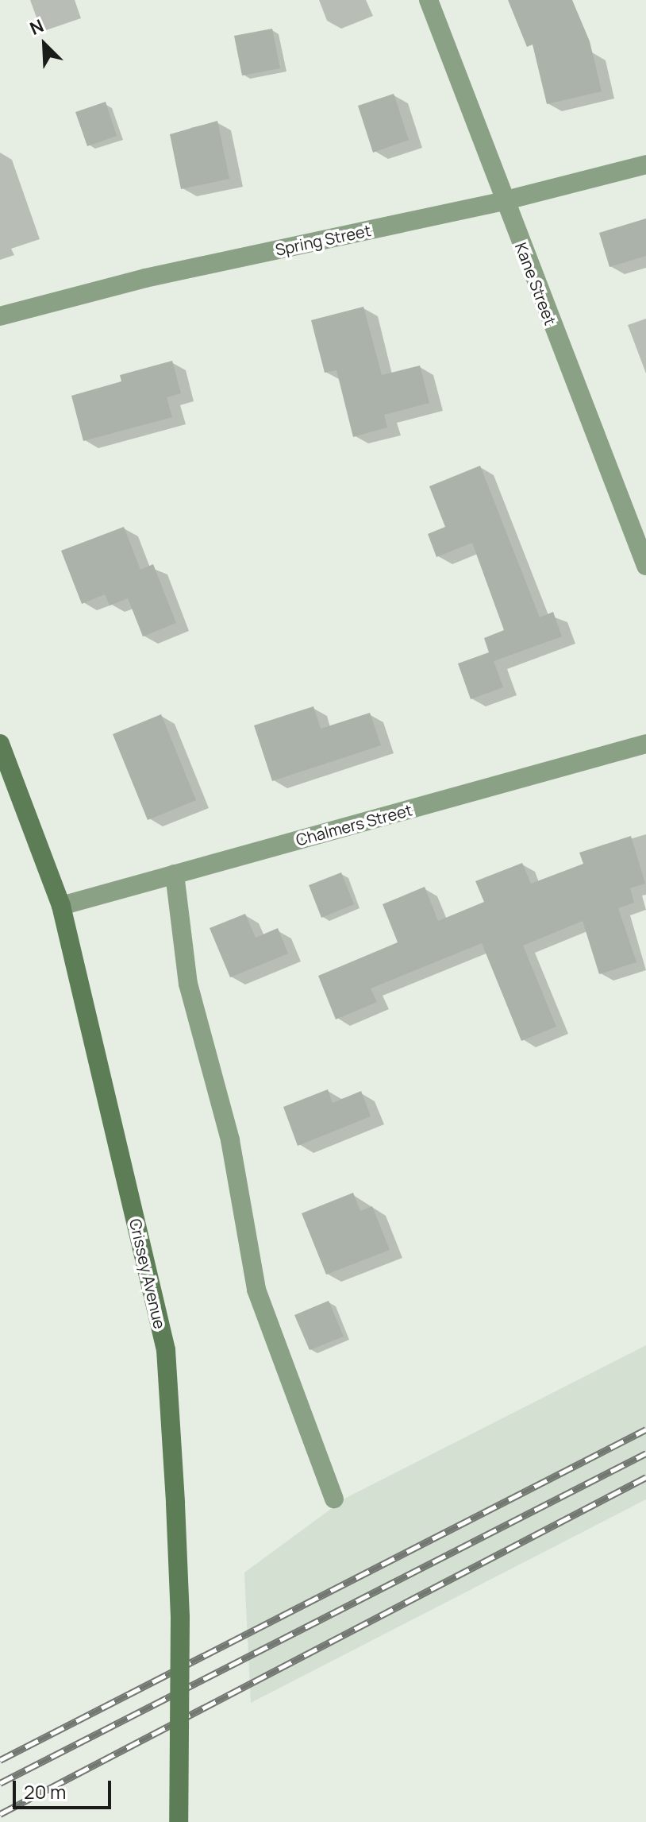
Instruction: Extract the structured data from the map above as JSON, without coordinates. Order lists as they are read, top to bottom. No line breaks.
{"streets":{"main road":["Crissey Avenue"],"street":["Spring Street","Kane Street","Chalmers Street"]},"crossings":[["Spring Street","Kane Street"],["Chalmers Street","Crissey Avenue"]],"scale_bar":"20 m","north":"top left"}
